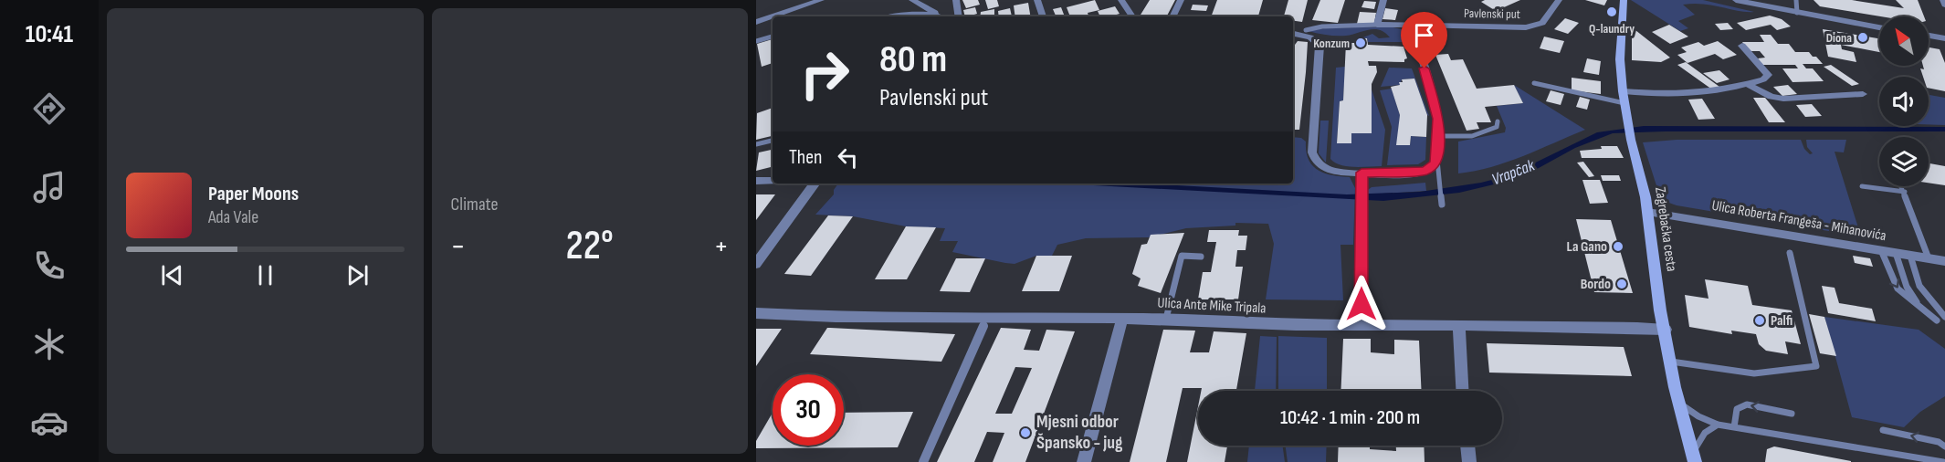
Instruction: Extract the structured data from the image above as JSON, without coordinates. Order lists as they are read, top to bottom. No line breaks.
{"streets":{"main road":["Zagrebačka cesta"],"street":["Pavlenski put","Ulica Roberta Frangeša - Mihanovića","Ulica Ante Mike Tripala"]},"crossings":[["Ulica Roberta Frangeša - Mihanovića","Zagrebačka cesta"],["Zagrebačka cesta","Ulica Ante Mike Tripala"]],"water":["Vrapčak"],"places":["Q-laundry","Diona","Konzum","La Gano","Bordo","Palfi","Mjesni odbor Špansko - jug"],"north":"top left","page":{"tabs":"10:41","tile":"Climate","turn":["80 m","Pavlenski put"],"then":"Then","song":["Paper Moons","Ada Vale"],"heat":["−","22°","+"],"limit":"30","trip":"10:42 · 1 min · 200 m"}}
